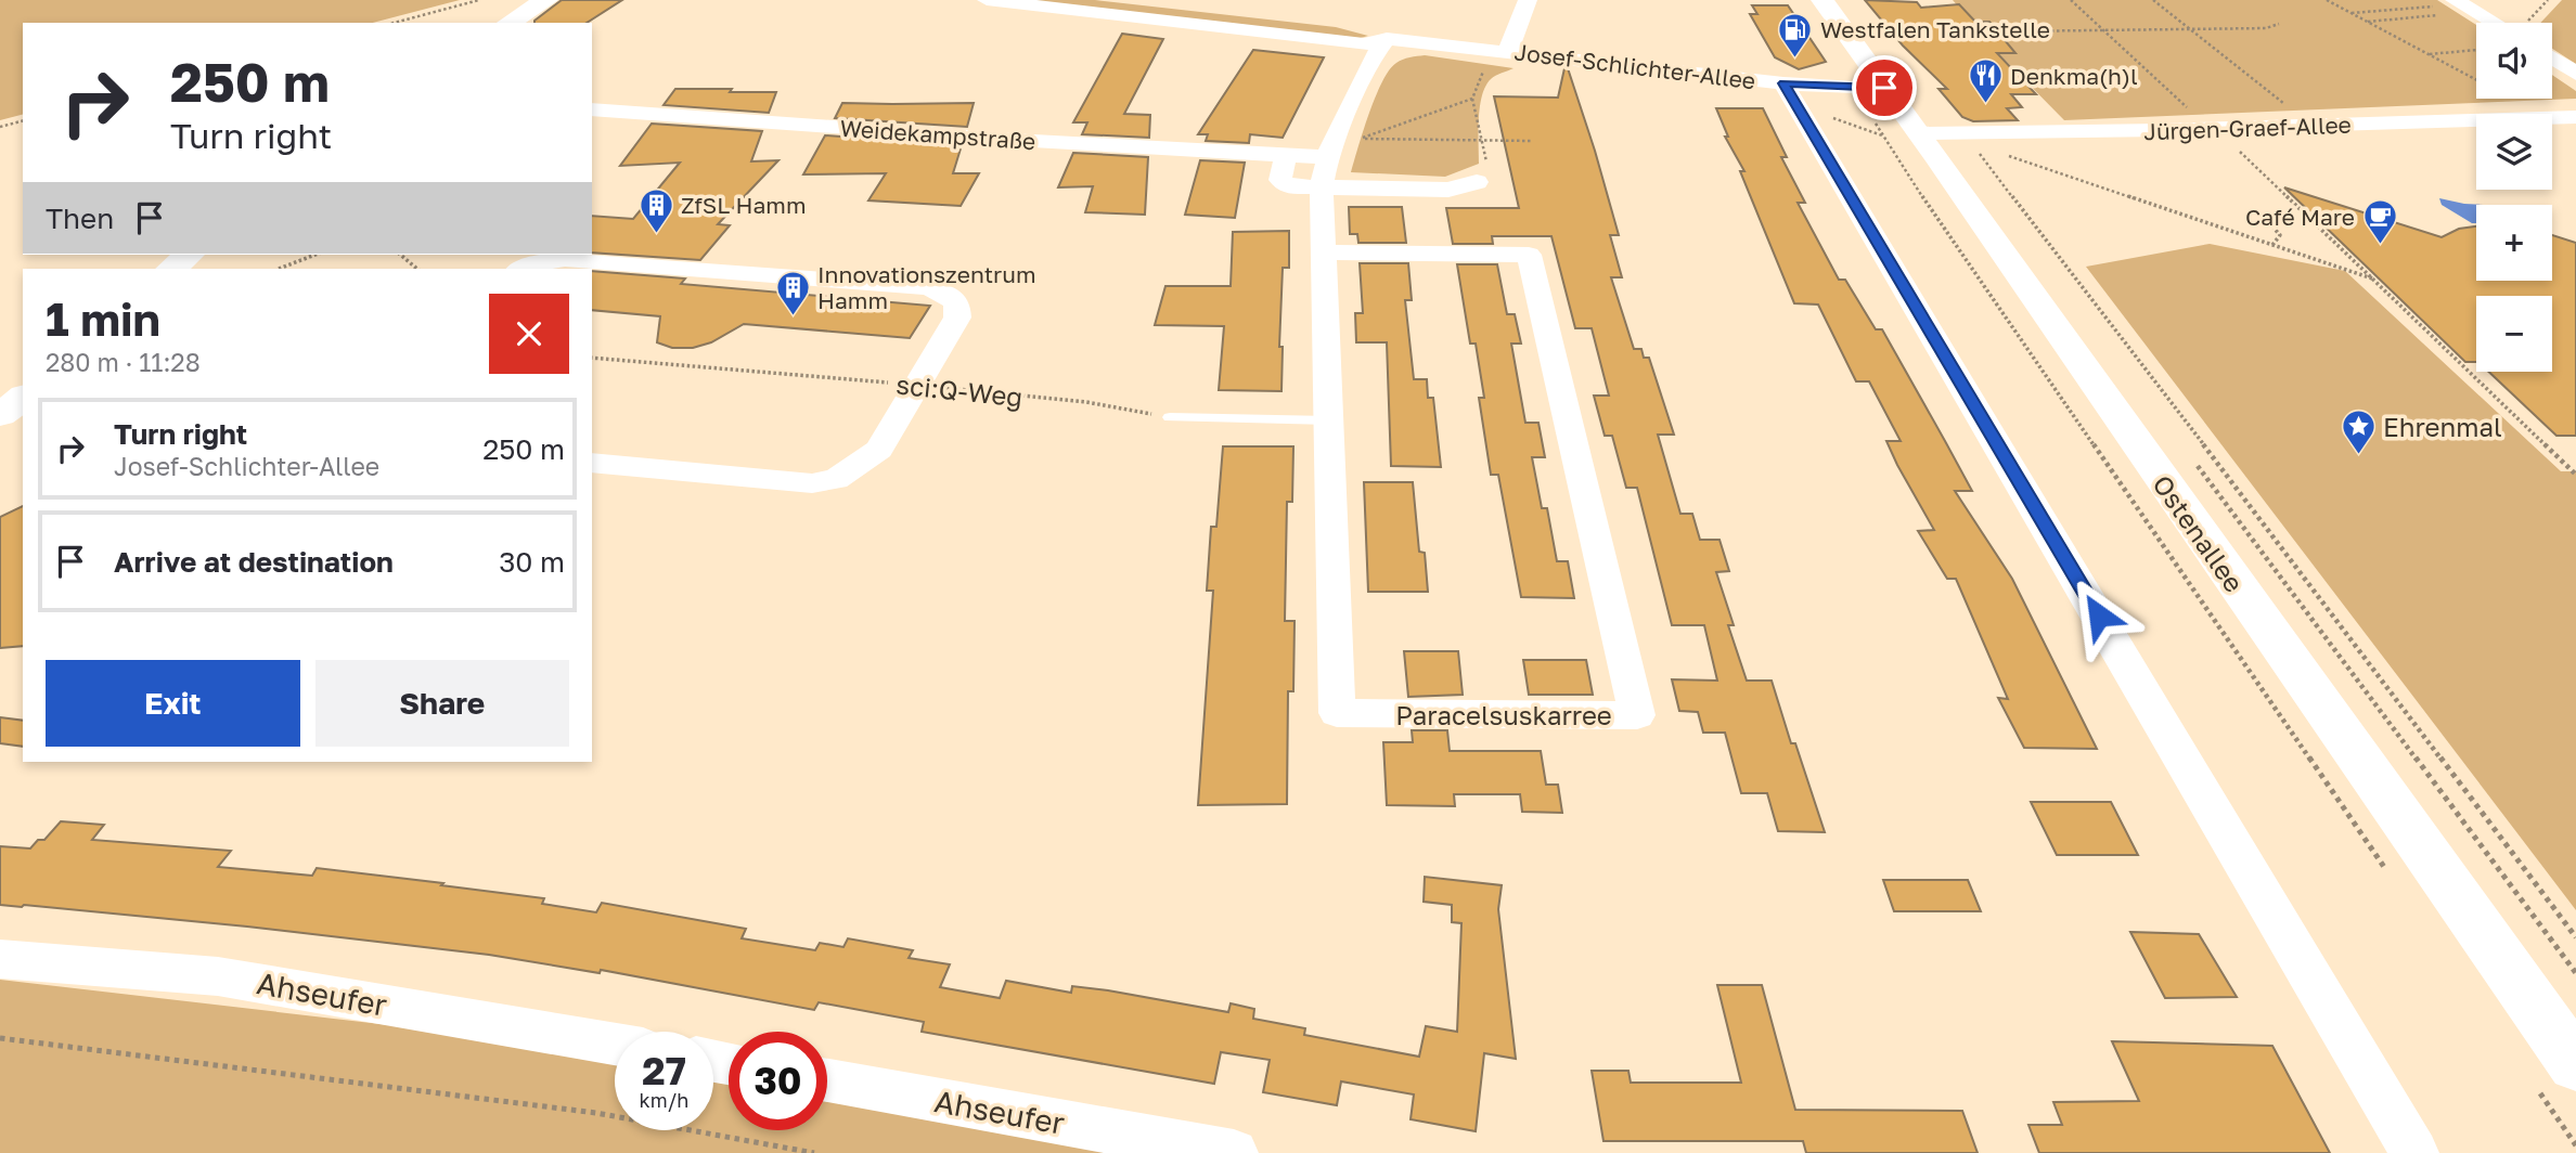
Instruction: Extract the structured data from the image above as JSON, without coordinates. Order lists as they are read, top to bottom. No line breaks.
{"streets":{"main road":["Ostenallee"],"street":["Josef-Schlichter-Allee","Jürgen-Graef-Allee","Weidekampstraße","Paracelsuskarree","Ahseufer"],"path":["sci:Q-Weg"]},"crossings":[["Josef-Schlichter-Allee","Ostenallee"],["Josef-Schlichter-Allee","Paracelsuskarree"],["Jürgen-Graef-Allee","Ostenallee"],["Weidekampstraße","Paracelsuskarree"]],"places":{"fuel station":["Westfalen Tankstelle"],"restaurant":["Denkma(h)l"],"building":["ZfSL Hamm","Innovationszentrum Hamm"],"cafe":["Café Mare"],"place":["Ehrenmal"]},"page":{"map_buttons":["+","−"],"turn":["250 m","Turn right"],"then":"Then","heading":["1 min","280 m · 11:28"],"list":[{"name":"Turn right","note":"Josef-Schlichter-Allee","value":"250 m"},{"name":"Arrive at destination","value":"30 m"}],"buttons":["Exit","Share"],"speed":"27 km/h","limit":"30"}}
